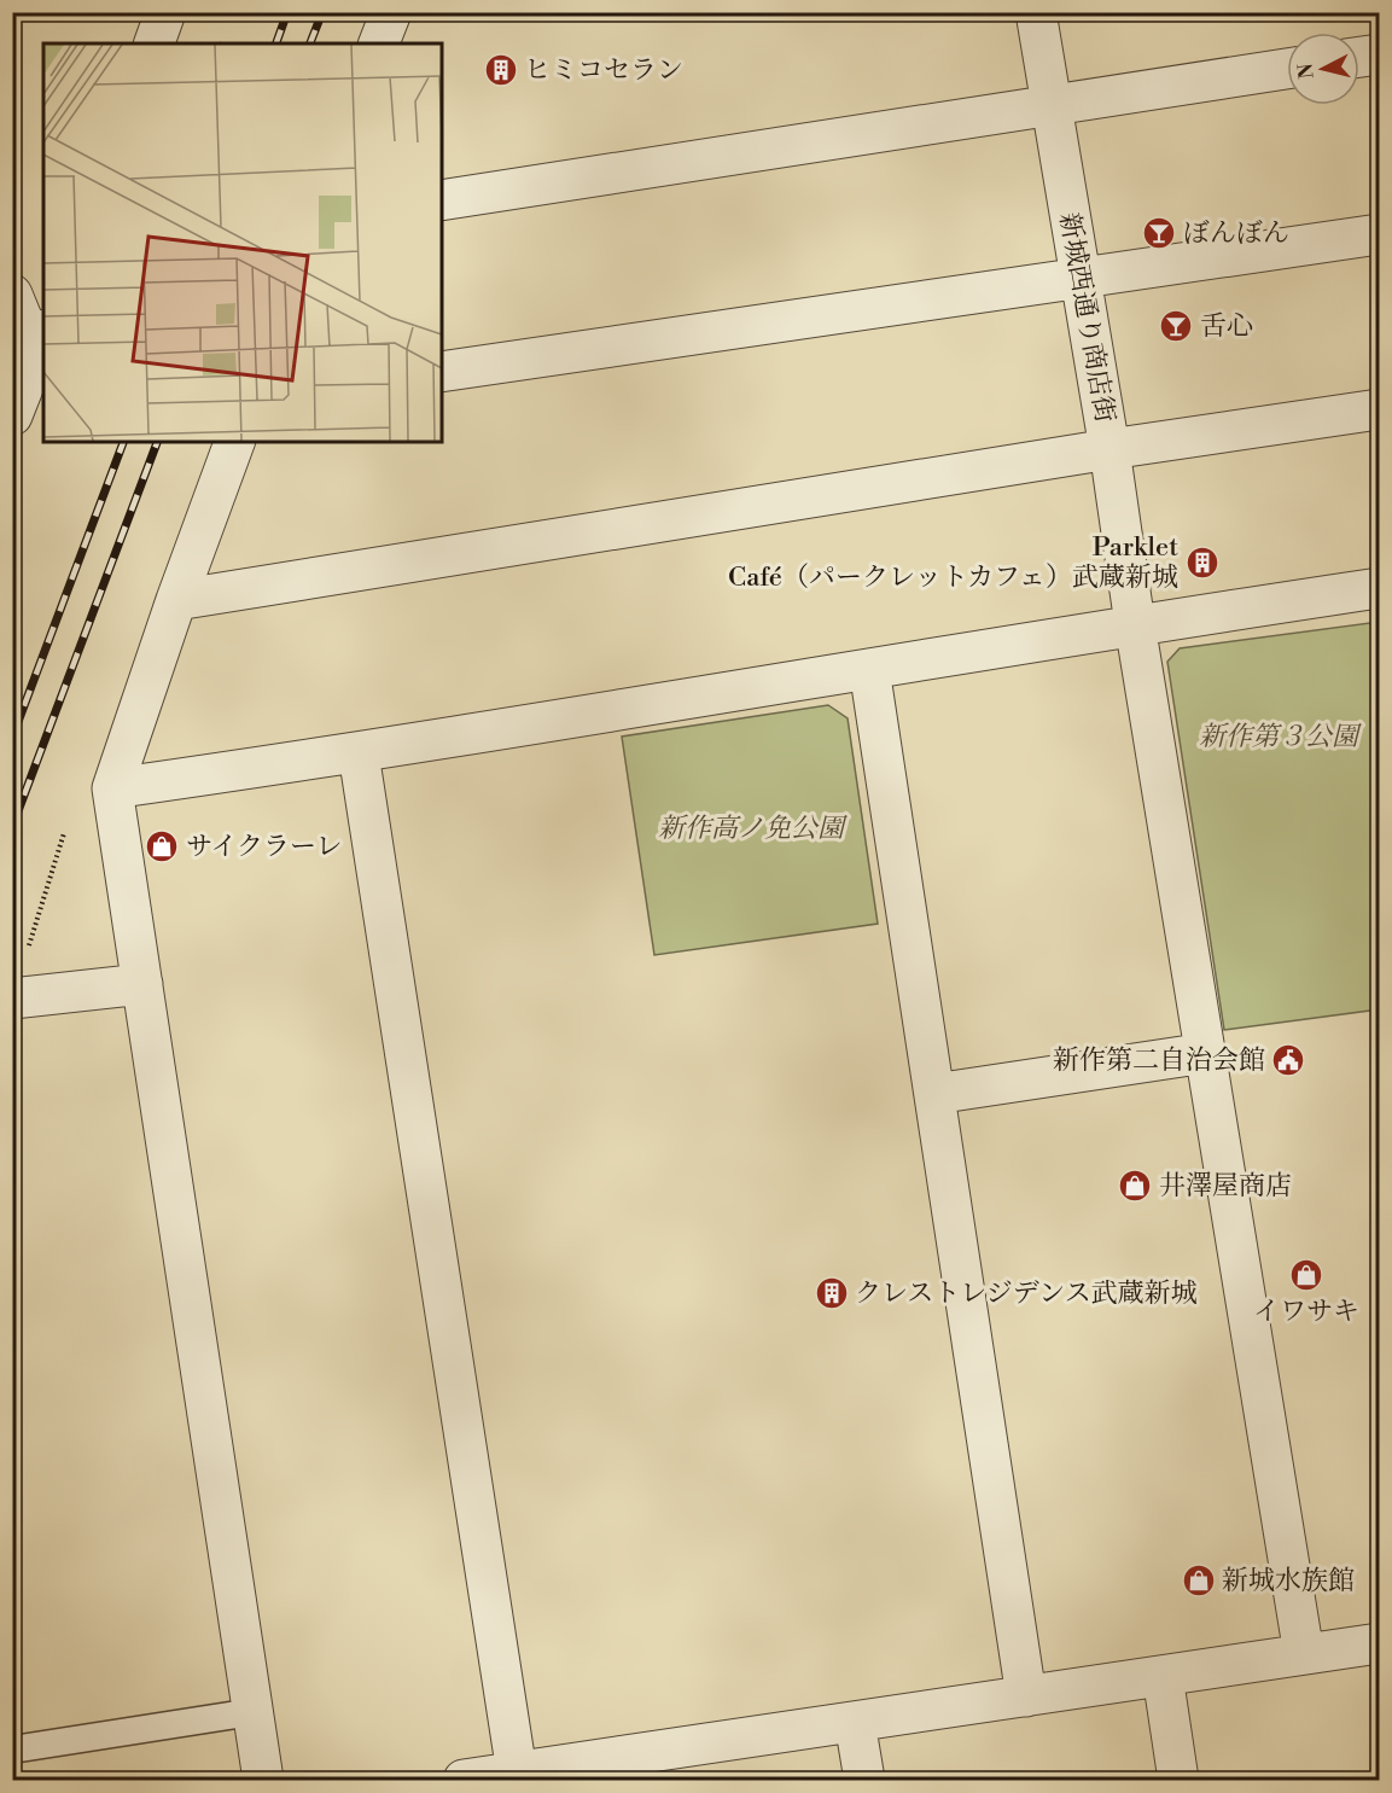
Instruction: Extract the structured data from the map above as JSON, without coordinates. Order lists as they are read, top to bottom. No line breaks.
{"streets":{"street":["新城西通り商店街"]},"parks":["新作第３公園","新作高ノ免公園"],"places":{"building":["ヒミコセラン","Parklet Café（パークレットカフェ）武蔵新城","クレストレジデンス武蔵新城"],"bar":["ぼんぼん","舌心"],"shop":["サイクラーレ","井澤屋商店","イワサキ","新城水族館"],"public building":["新作第二自治会館"]},"north":"left"}
